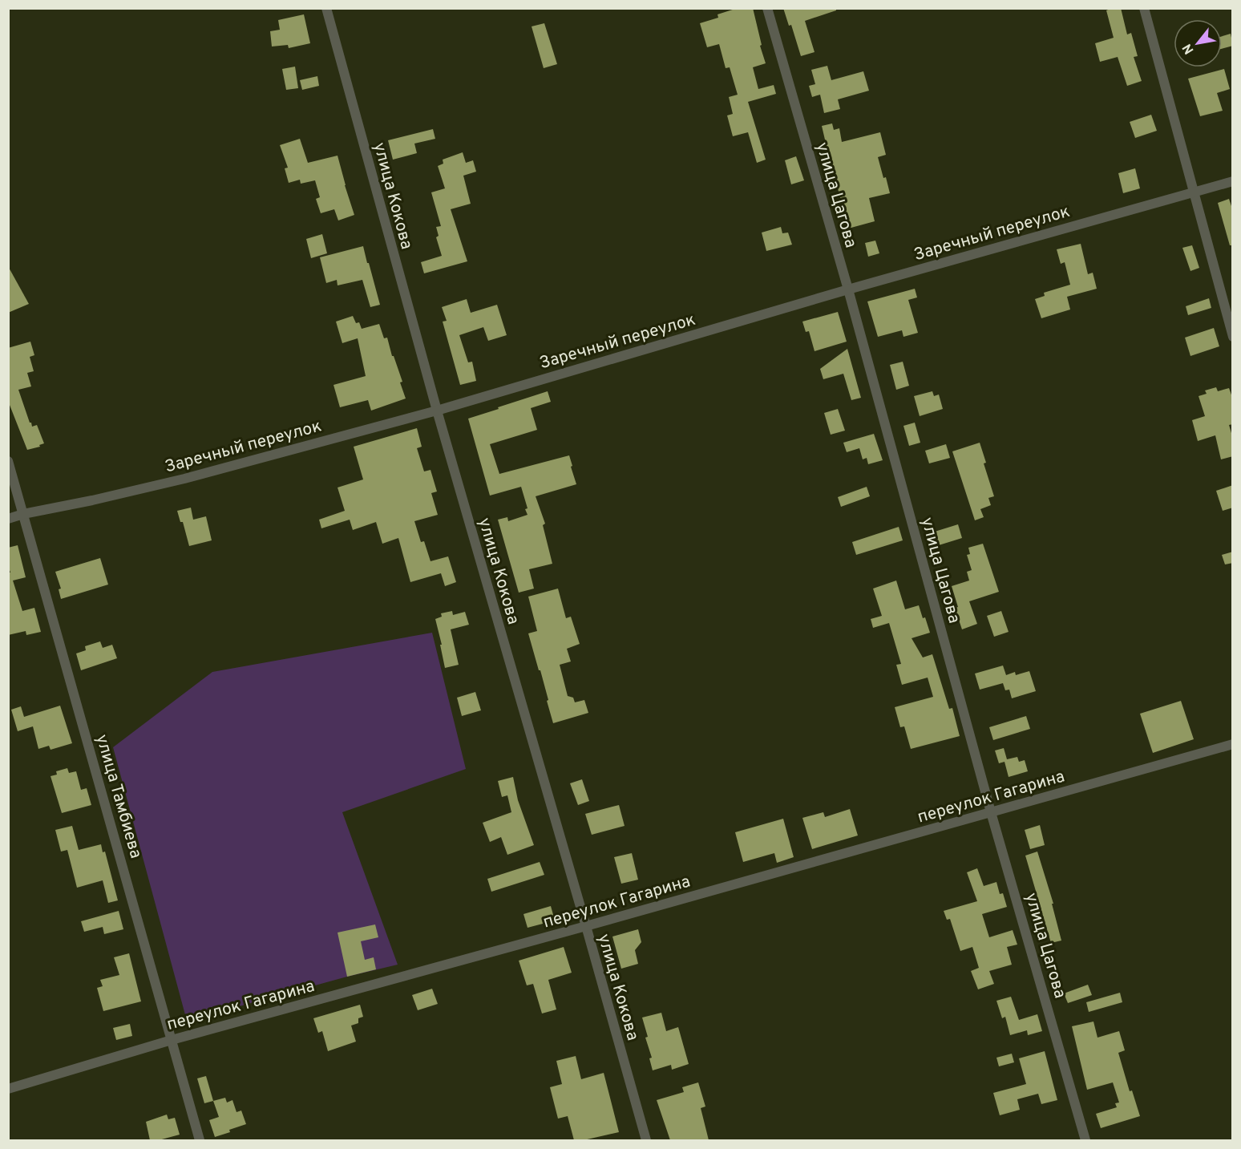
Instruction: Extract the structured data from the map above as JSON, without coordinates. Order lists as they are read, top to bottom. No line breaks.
{"streets":{"street":["улица Цагова","улица Кокова","Заречный переулок","улица Тамбиева","переулок Гагарина"]},"crossings":[["улица Цагова","Заречный переулок"],["улица Цагова","переулок Гагарина"],["улица Кокова","Заречный переулок"],["улица Кокова","переулок Гагарина"],["Заречный переулок","улица Тамбиева"],["улица Тамбиева","переулок Гагарина"]],"north":"bottom left"}
